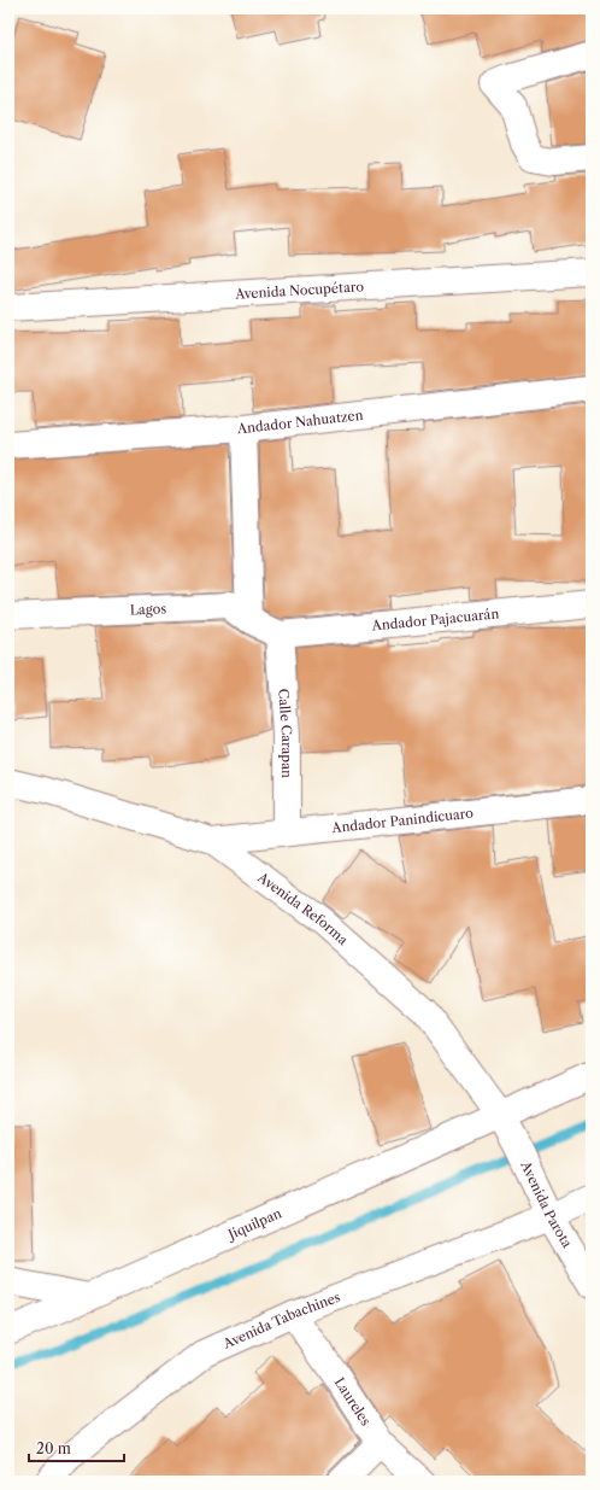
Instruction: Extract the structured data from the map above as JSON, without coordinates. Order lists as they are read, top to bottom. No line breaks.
{"streets":{"street":["Avenida Nocupétaro","Andador Nahuatzen","Lagos","Andador Pajacuarán","Calle Carapan","Andador Panindicuaro","Avenida Reforma","Avenida Parota","Jiquilpan","Avenida Tabachines","Laureles"]},"crossings":[["Lagos","Andador Pajacuarán"],["Lagos","Calle Carapan"],["Andador Pajacuarán","Calle Carapan"],["Calle Carapan","Andador Panindicuaro"],["Andador Panindicuaro","Avenida Reforma"],["Avenida Reforma","Avenida Parota"],["Avenida Reforma","Jiquilpan"],["Avenida Parota","Avenida Tabachines"],["Avenida Tabachines","Laureles"]],"scale_bar":"20 m"}
